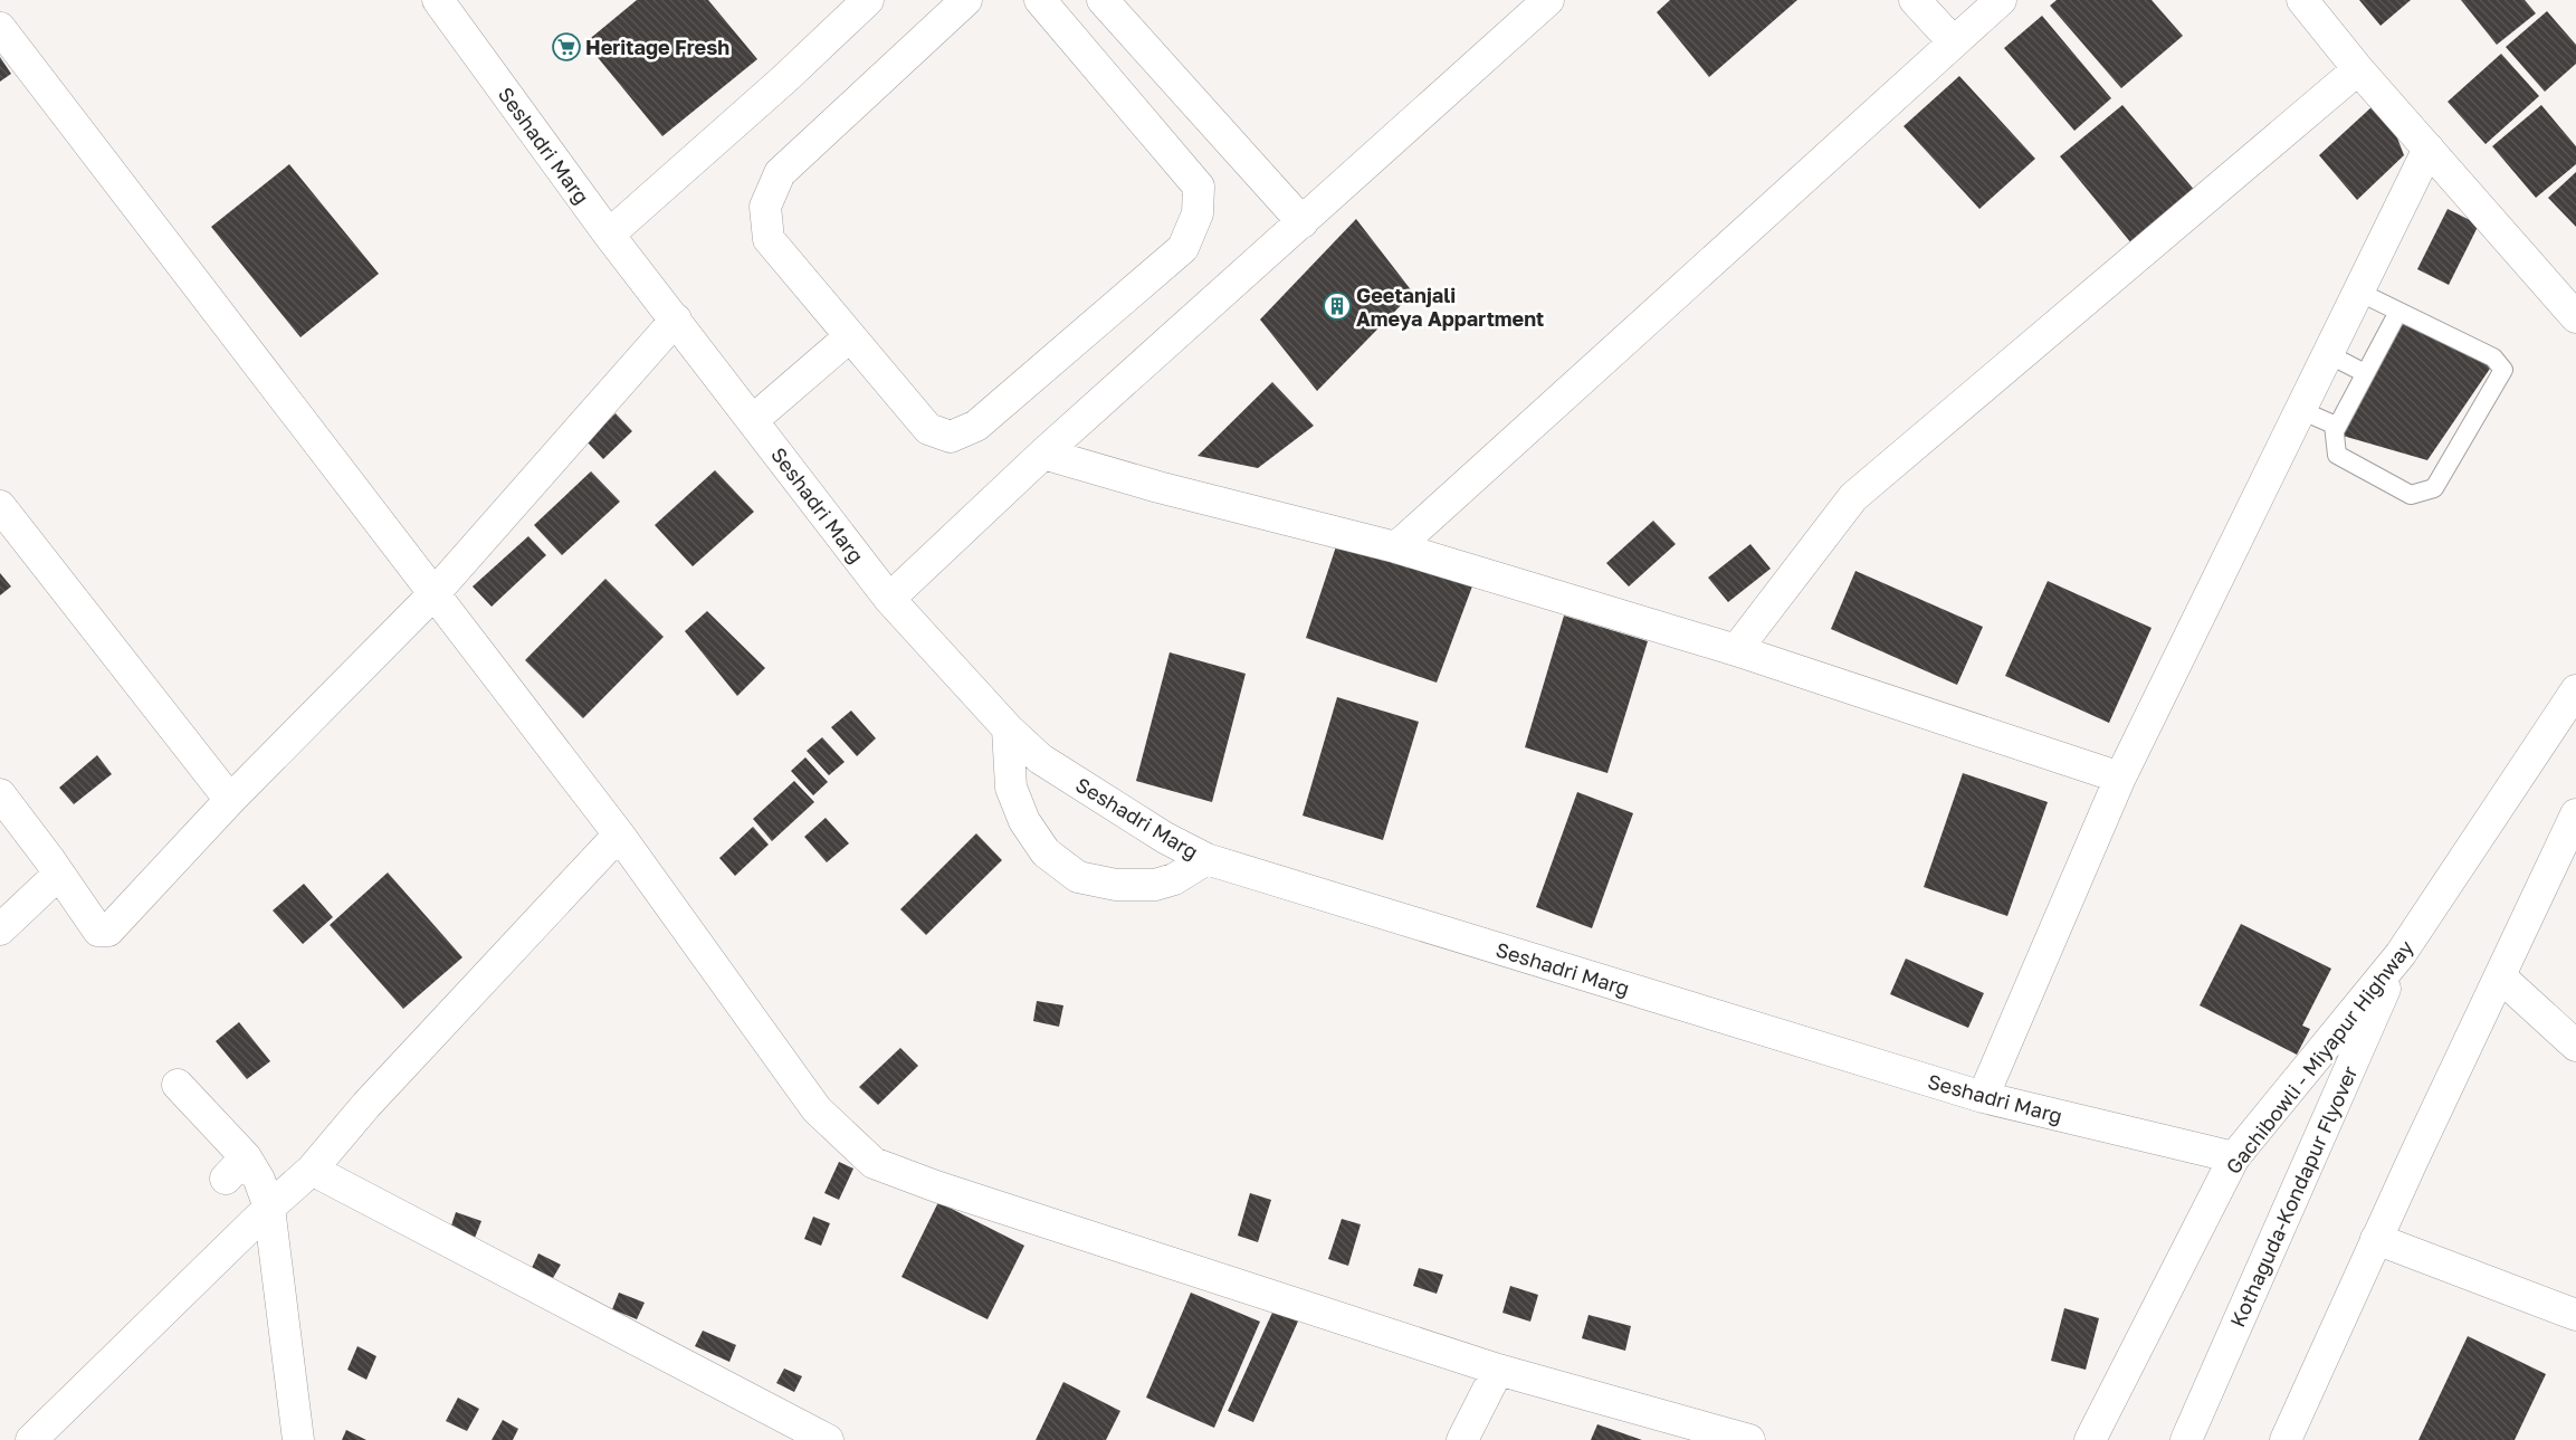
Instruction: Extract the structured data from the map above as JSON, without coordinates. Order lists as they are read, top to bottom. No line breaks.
{"streets":{"street":["Seshadri Marg","Gachibowli - Miyapur Highway","Kothaguda-Kondapur Flyover"]},"crossings":[["Seshadri Marg","Gachibowli - Miyapur Highway"],["Gachibowli - Miyapur Highway","Kothaguda-Kondapur Flyover"]],"places":{"supermarket":["Heritage Fresh"],"building":["Geetanjali Ameya Appartment"]}}
